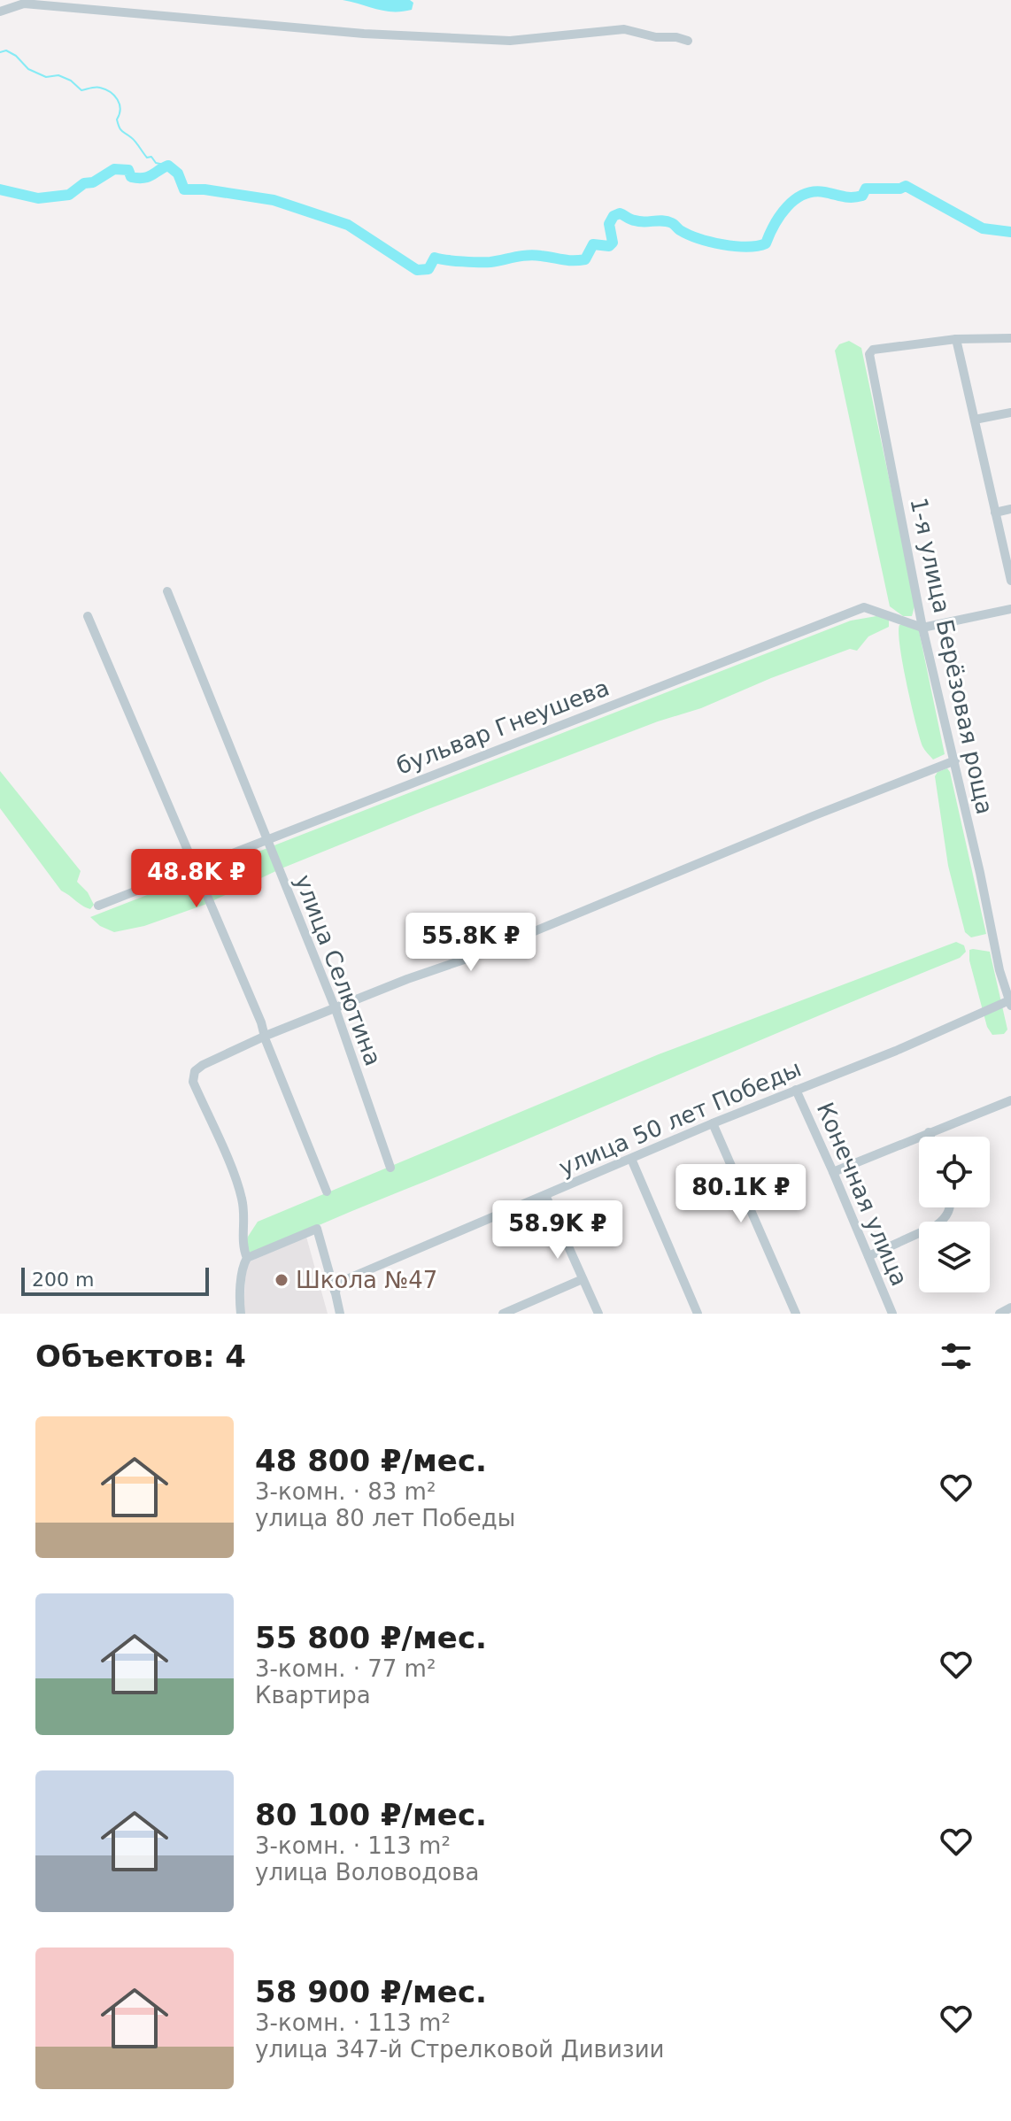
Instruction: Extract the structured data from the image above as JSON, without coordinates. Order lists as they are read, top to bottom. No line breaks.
{"streets":{"street":["1-я улица Берёзовая роща","бульвар Гнеушева","улица Селютина","улица 50 лет Победы","Конечная улица"]},"crossings":[["1-я улица Берёзовая роща","бульвар Гнеушева"],["1-я улица Берёзовая роща","улица 50 лет Победы"],["бульвар Гнеушева","улица Селютина"],["улица 50 лет Победы","Конечная улица"]],"places":["Школа №47"],"scale_bar":"200 m","page":{"price":["48.8K ₽","55.8K ₽","80.1K ₽","58.9K ₽"],"scale":"200 m","heading":"Объектов: 4","list":[{"name":"48 800 ₽/мес.","note":"3-комн. · 83 m² · улица 80 лет Победы"},{"name":"55 800 ₽/мес.","note":"3-комн. · 77 m² · Квартира"},{"name":"80 100 ₽/мес.","note":"3-комн. · 113 m² · улица Воловодова"},{"name":"58 900 ₽/мес.","note":"3-комн. · 113 m² · улица 347-й Стрелковой Дивизии"}]}}
